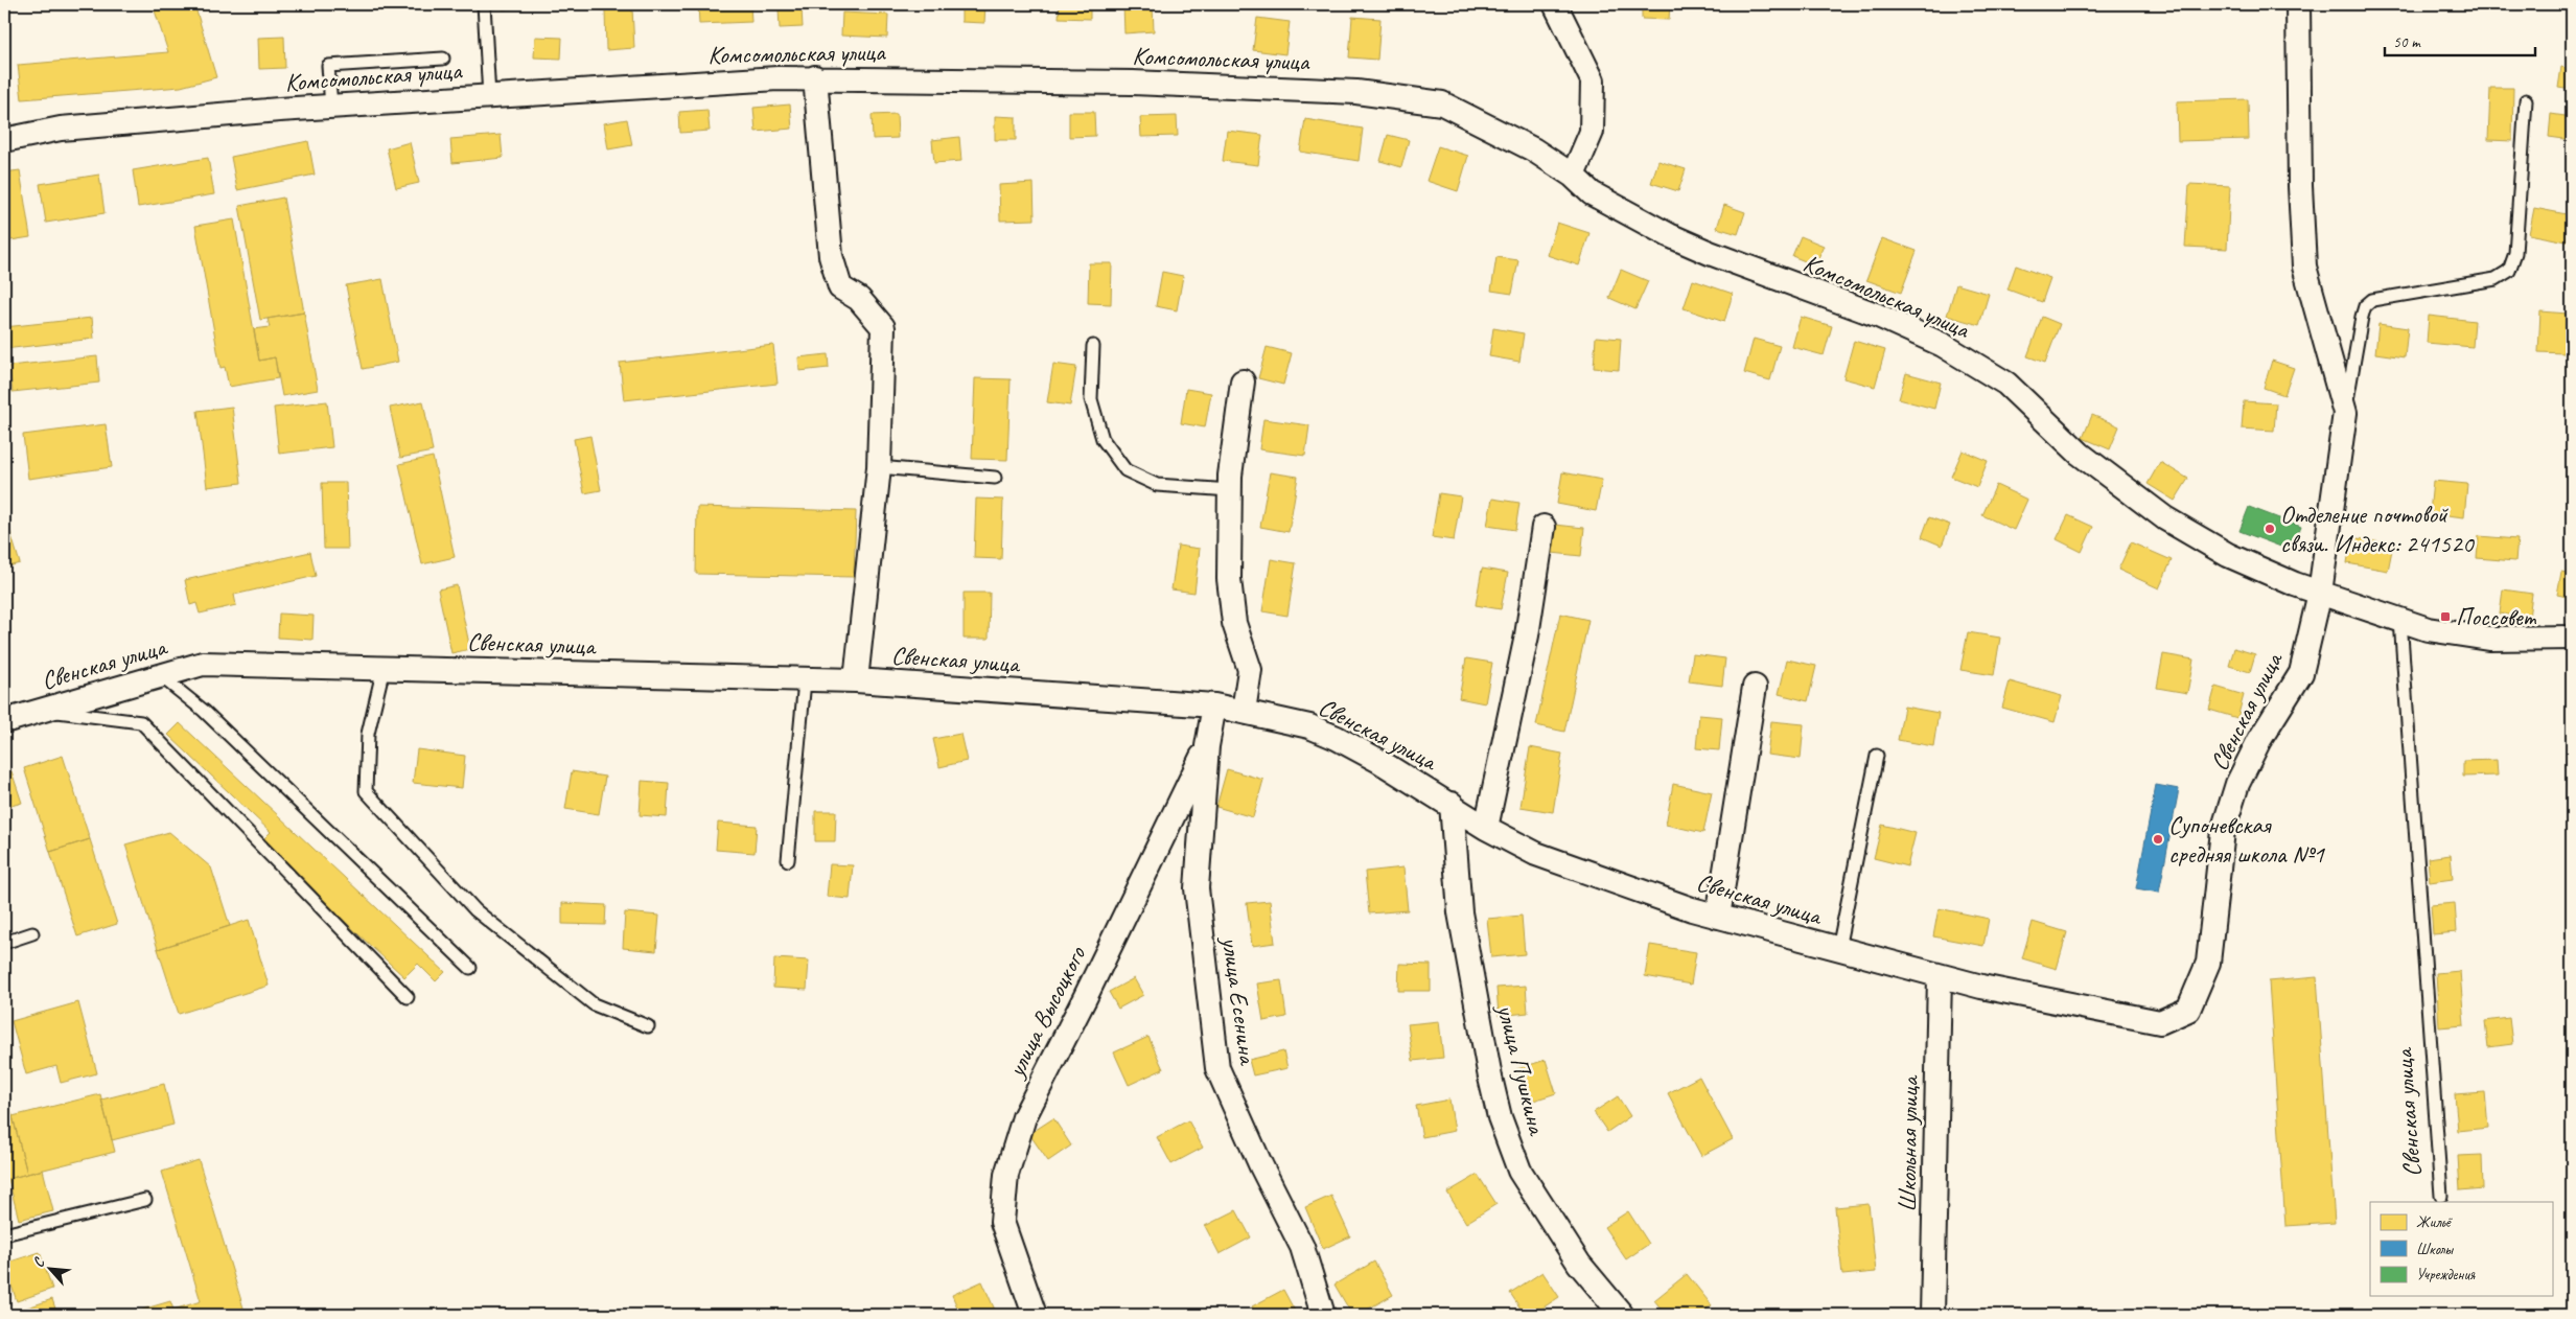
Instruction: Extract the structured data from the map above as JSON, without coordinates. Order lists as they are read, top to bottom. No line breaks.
{"streets":{"street":["Комсомольская улица","Свенская улица","улица Есенина","улица Высоцкого","улица Пушкина","Школьная улица"]},"crossings":[["Комсомольская улица","Свенская улица"],["Свенская улица","улица Есенина"],["Свенская улица","улица Пушкина"],["Свенская улица","Школьная улица"],["улица Есенина","улица Высоцкого"]],"places":{"other":["Отделение почтовой связи. Индекс: 241520","Супоневская средняя школа №1"],"transit":["Поссовет"]},"legend":["Жильё","Школы","Учреждения"],"scale_bar":"50 m","north":"top left"}
